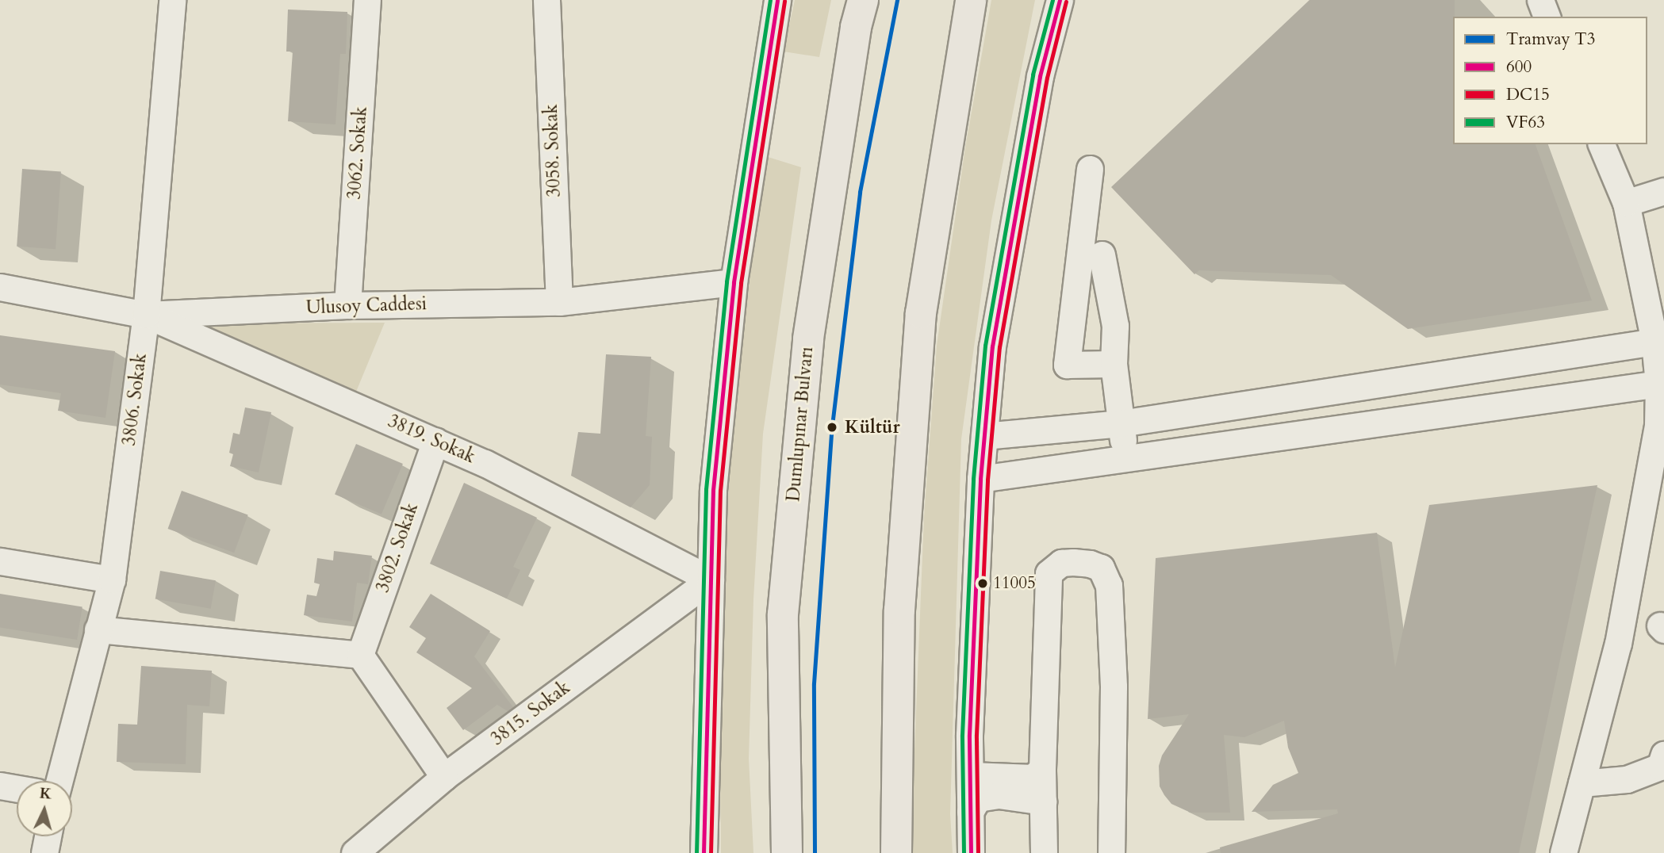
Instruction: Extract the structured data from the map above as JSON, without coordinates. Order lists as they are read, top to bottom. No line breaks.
{"streets":{"highway":["Dumlupınar Bulvarı"],"street":["3058. Sokak","3062. Sokak","Ulusoy Caddesi","3806. Sokak","3819. Sokak","3802. Sokak","3815. Sokak"]},"crossings":[["3058. Sokak","Ulusoy Caddesi"],["3062. Sokak","Ulusoy Caddesi"],["Ulusoy Caddesi","3806. Sokak"],["Ulusoy Caddesi","3819. Sokak"],["3806. Sokak","3819. Sokak"],["3819. Sokak","3802. Sokak"],["3819. Sokak","3815. Sokak"]],"places":["Kültür","11005"],"lines":["tram line T3","transit line 600","transit line VF63","transit line DC15"],"legend":["Tramvay T3","600","DC15","VF63"],"north":"top"}
